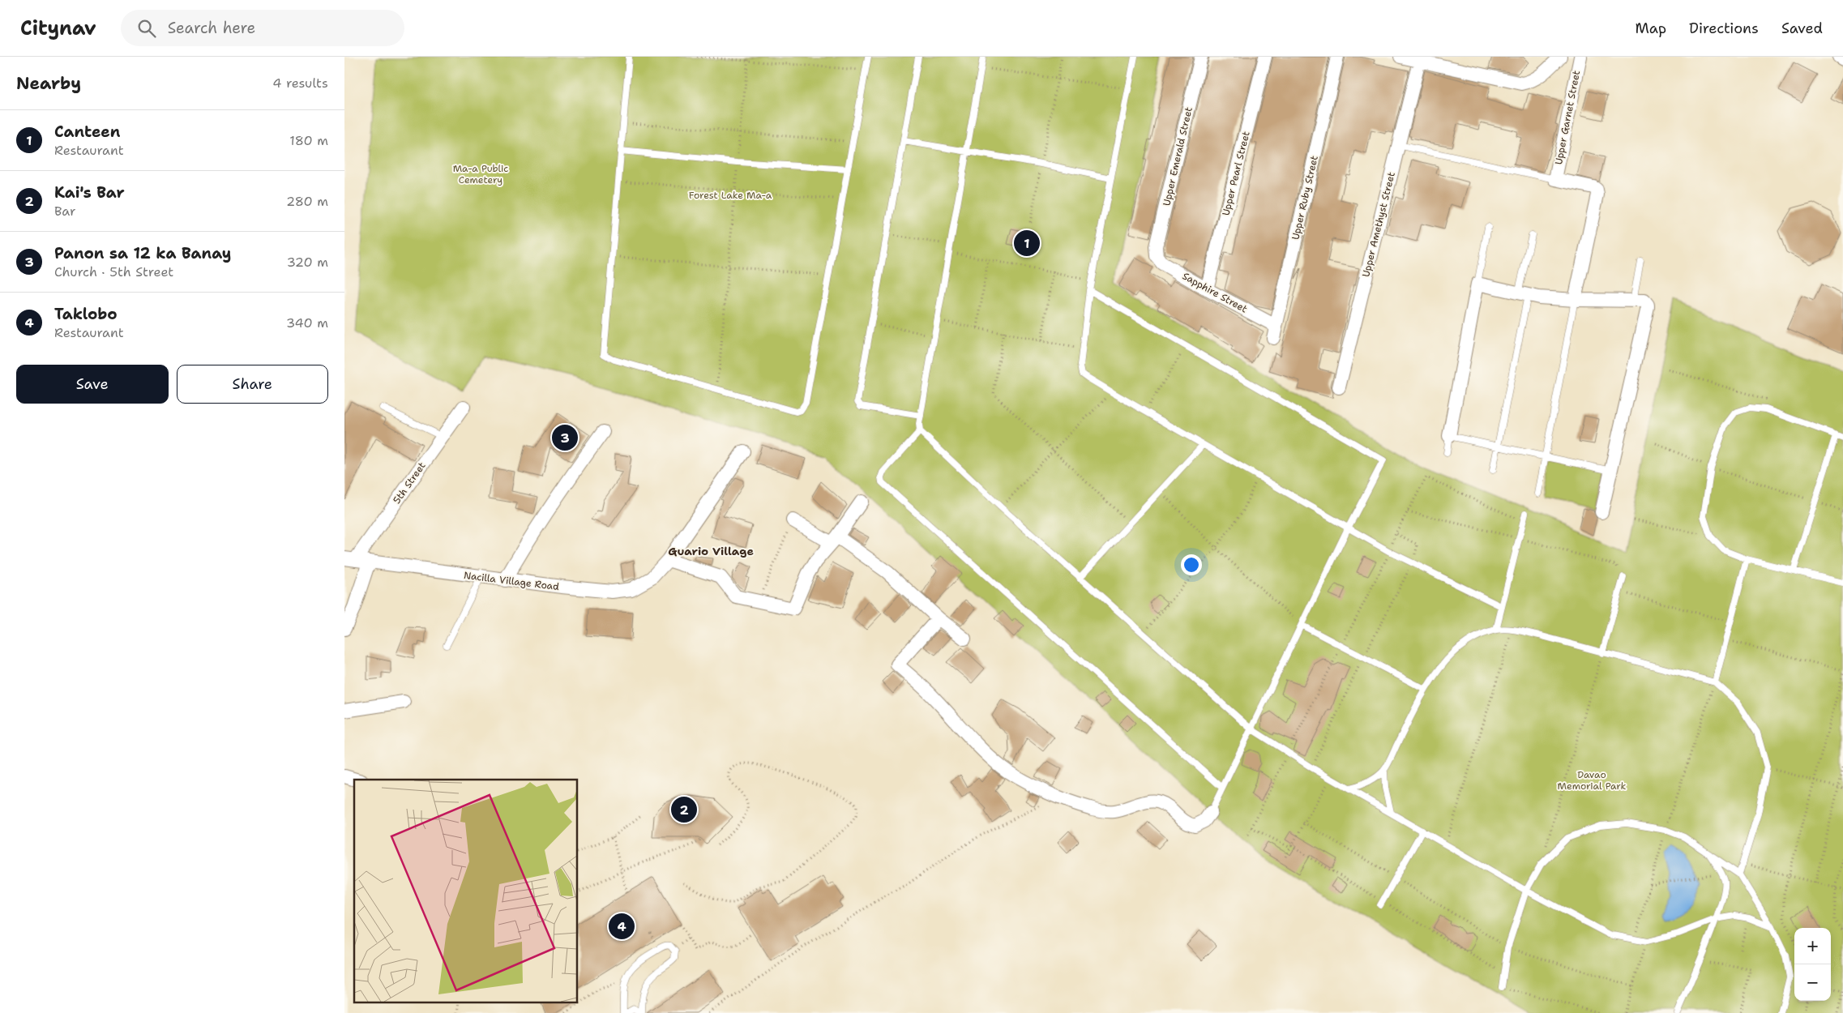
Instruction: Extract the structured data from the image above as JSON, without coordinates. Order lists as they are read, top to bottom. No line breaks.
{"streets":{"street":["Upper Garnet Street","Upper Emerald Street","Upper Pearl Street","Upper Ruby Street","Upper Amethyst Street","Sapphire Street","5th Street","Nacilla Village Road"]},"crossings":[["Upper Emerald Street","Sapphire Street"],["Upper Pearl Street","Sapphire Street"],["Upper Ruby Street","Sapphire Street"],["5th Street","Nacilla Village Road"]],"districts":["Guario Village"],"parks":["Ma-a Public Cemetery","Forest Lake Ma-a","Davao Memorial Park"],"page":{"header":"Citynav","search":"Search here","nav":["Map","Directions","Saved"],"heading":["Nearby","4 results"],"list":[{"mark":"1","name":"Canteen","note":"Restaurant","value":"180 m"},{"mark":"2","name":"Kai's Bar","note":"Bar","value":"280 m"},{"mark":"3","name":"Panon sa 12 ka Banay","note":"Church · 5th Street","value":"320 m"},{"mark":"4","name":"Taklobo","note":"Restaurant","value":"340 m"}],"pins":["1","3","2","4"],"buttons":["Save","Share"],"map_buttons":["+","−"]}}
